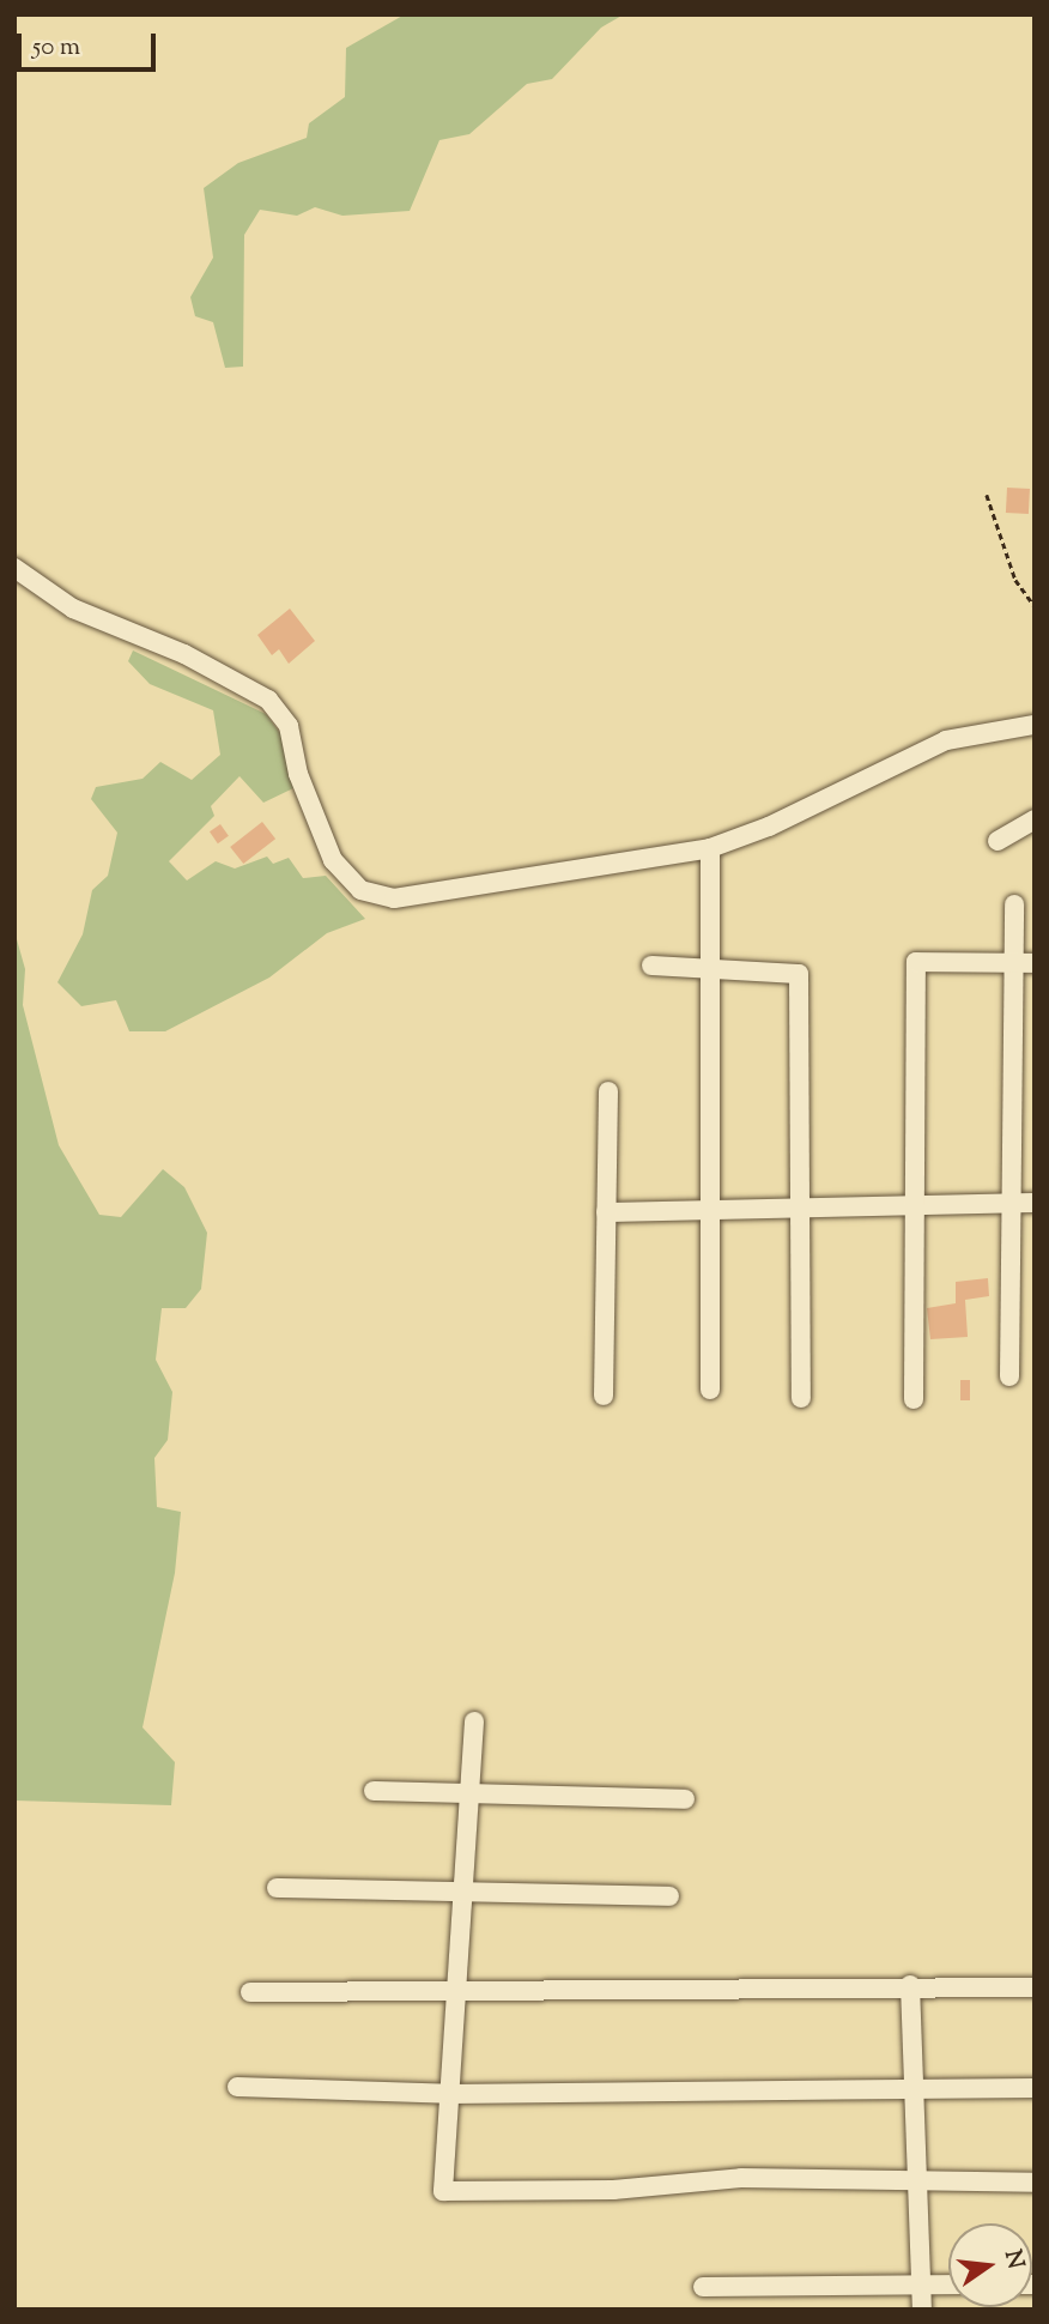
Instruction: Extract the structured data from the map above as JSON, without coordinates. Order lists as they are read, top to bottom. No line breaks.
{"scale_bar":"50 m","north":"right"}
